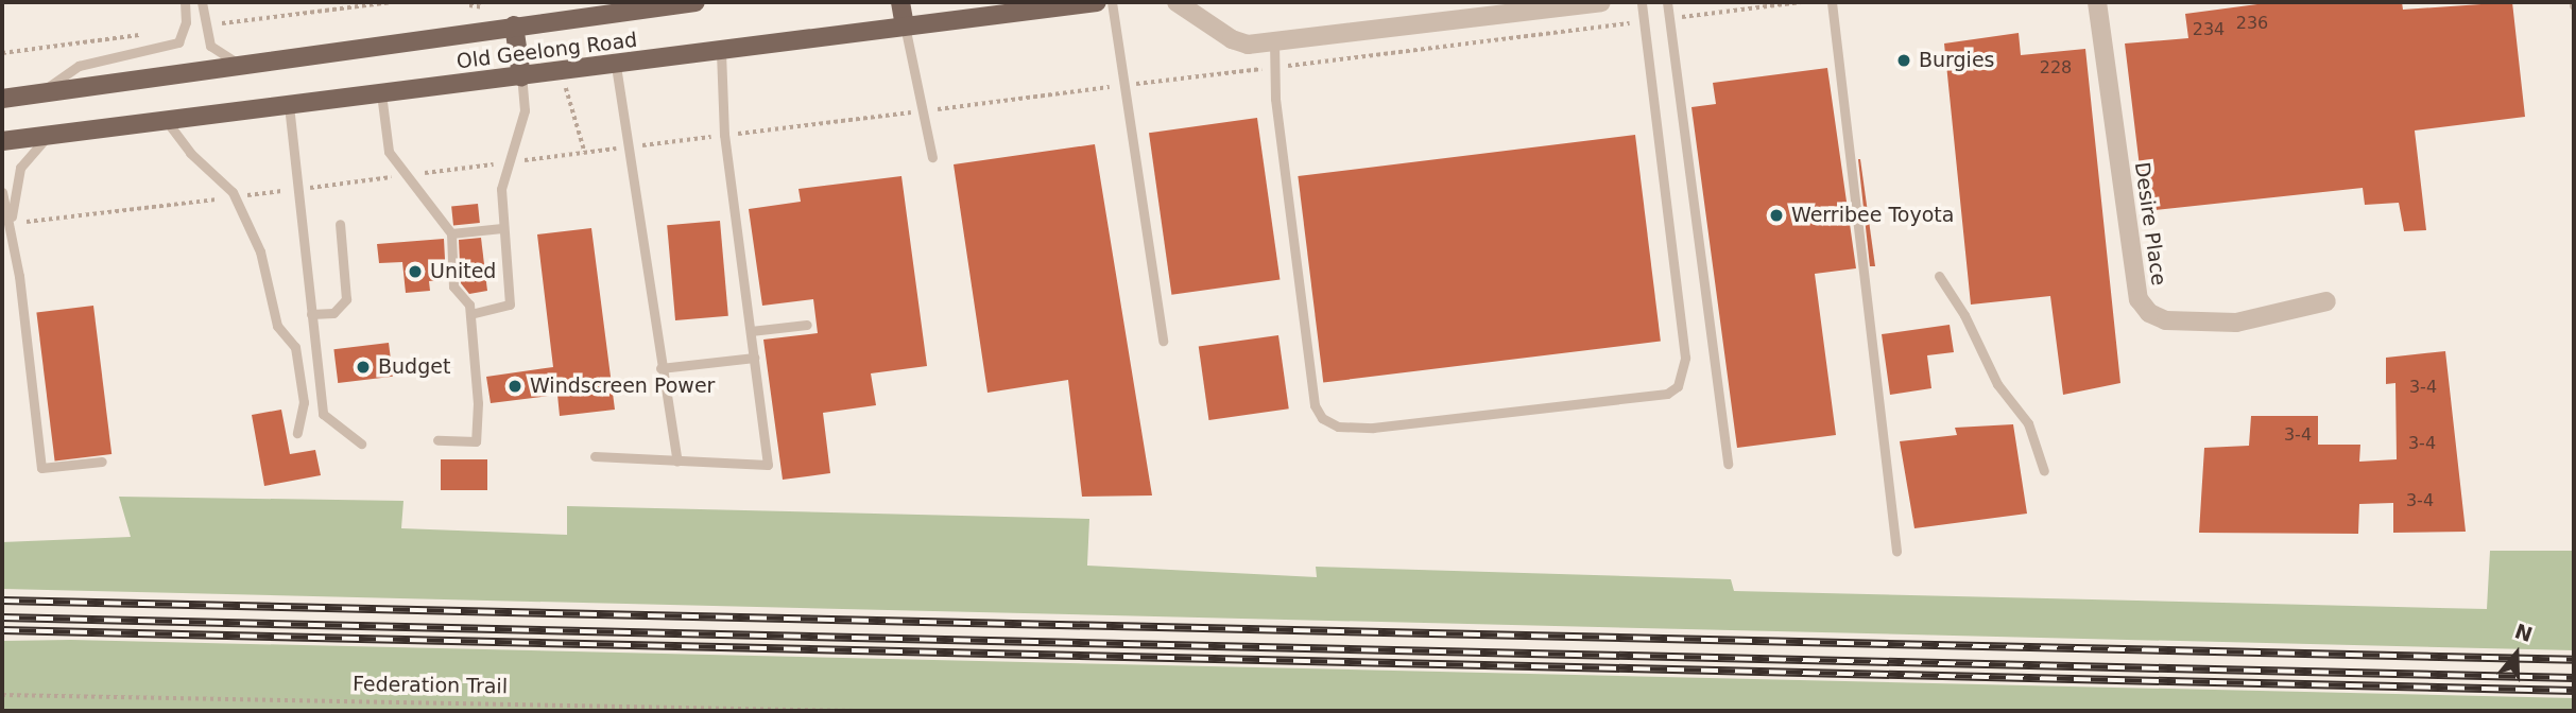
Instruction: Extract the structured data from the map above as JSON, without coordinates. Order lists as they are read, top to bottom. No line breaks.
{"streets":{"main road":["Old Geelong Road"],"street":["Desire Place"],"path":["Federation Trail"]},"places":["Burgies","Werribee Toyota","United","Budget","Windscreen Power"],"house_numbers":["236","234","228","3-4","3-4","3-4","3-4"],"north":"top"}
